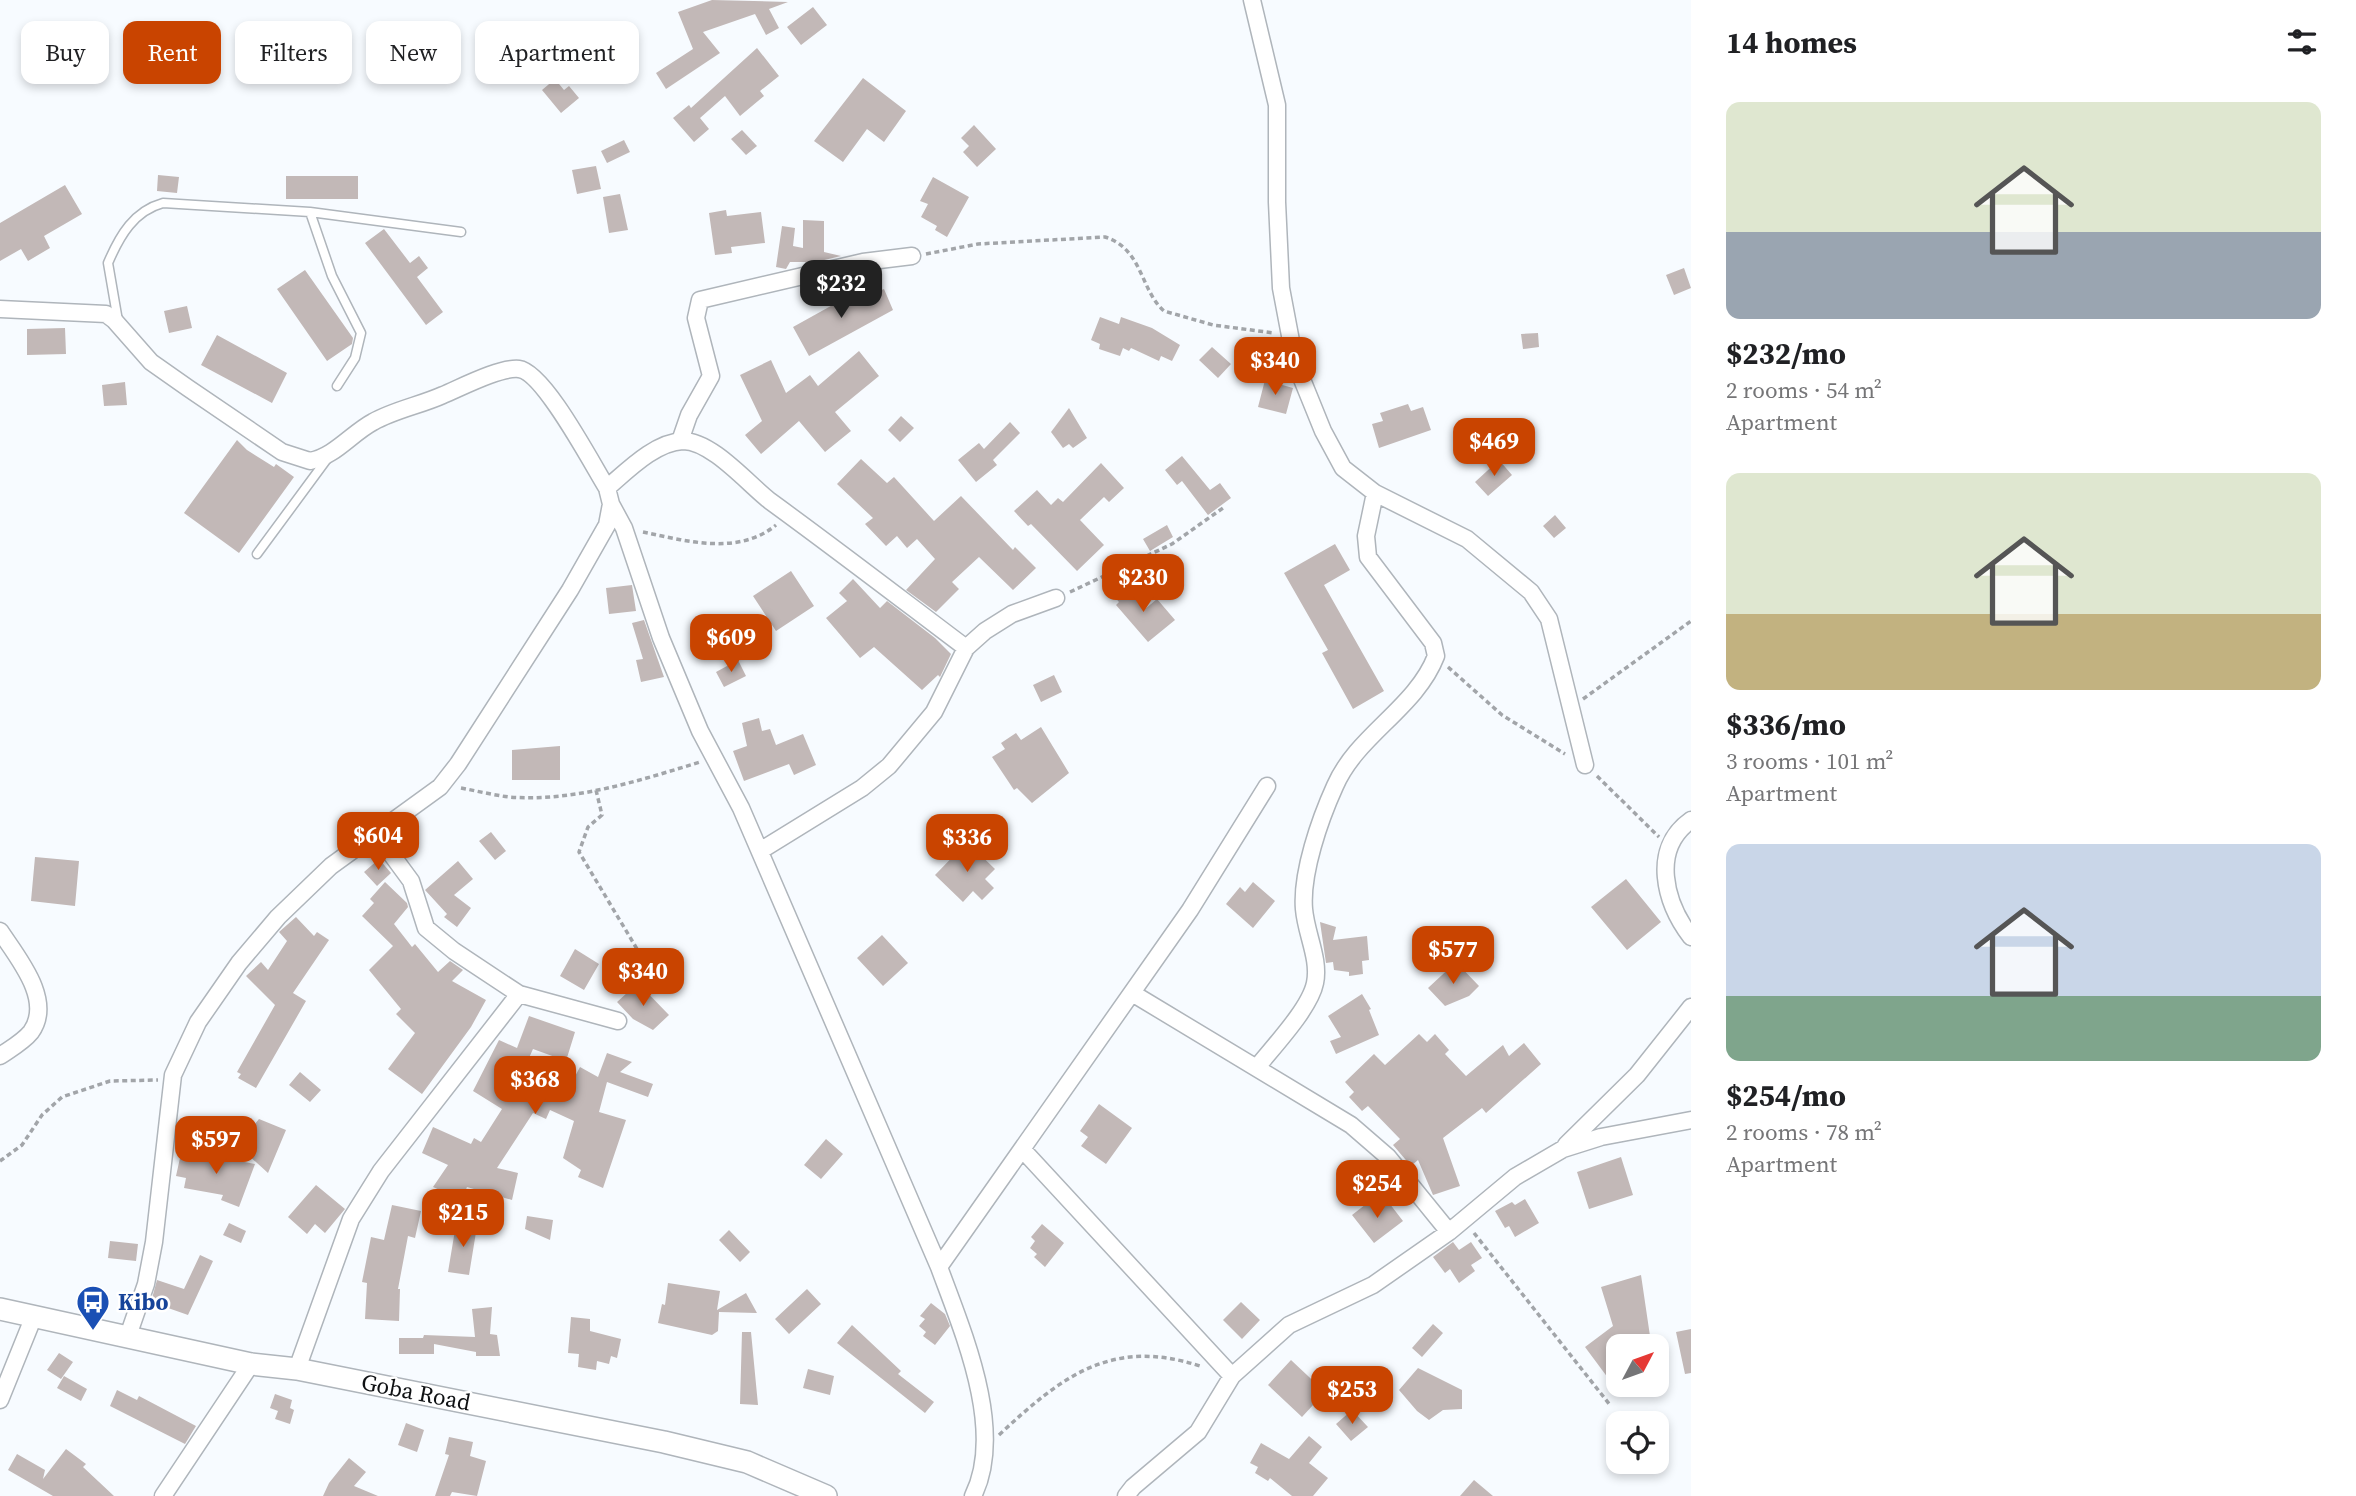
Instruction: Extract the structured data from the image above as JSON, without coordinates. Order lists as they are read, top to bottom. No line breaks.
{"streets":{"main road":["Goba Road"]},"places":{"bus stop":["Kibo"]},"north":"top right","page":{"heading":"14 homes","chip":["Buy","Rent","Filters","New","Apartment"],"list":[{"name":"$232/mo","note":"2 rooms · 54 m² · Apartment"},{"name":"$336/mo","note":"3 rooms · 101 m² · Apartment"},{"name":"$254/mo","note":"2 rooms · 78 m² · Apartment"}],"price":["$232","$340","$469","$230","$609","$604","$336","$577","$340","$368","$597","$254","$215","$253"]}}
